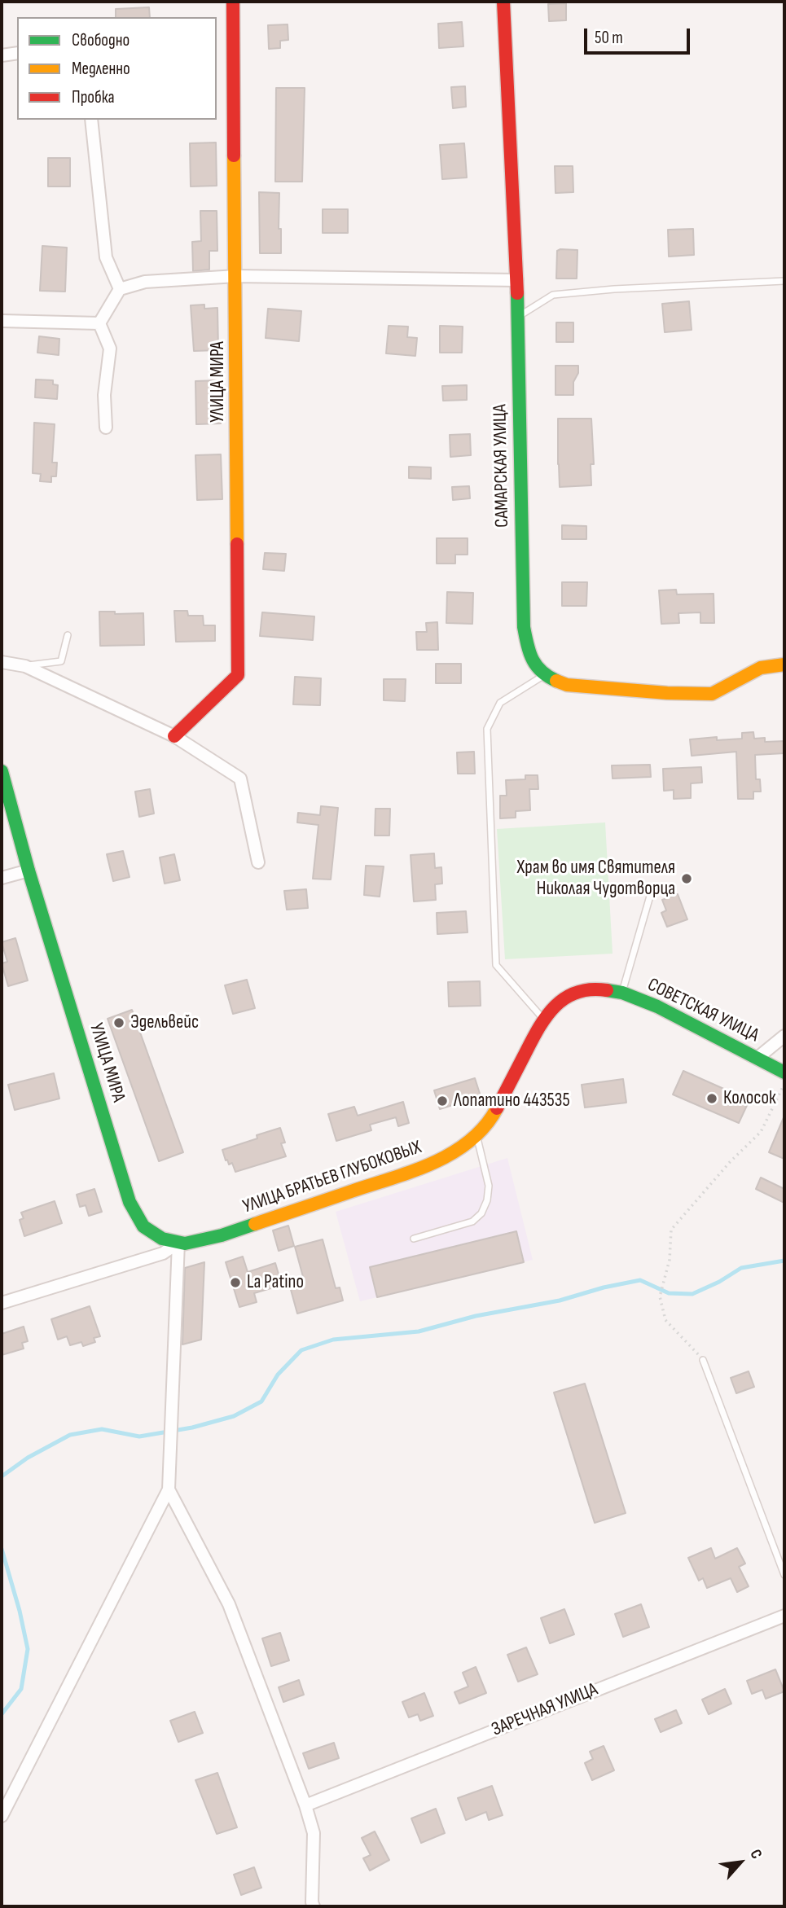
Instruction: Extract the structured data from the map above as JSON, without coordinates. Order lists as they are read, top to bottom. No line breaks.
{"streets":{"street":["УЛИЦА МИРА","САМАРСКАЯ УЛИЦА","СОВЕТСКАЯ УЛИЦА","УЛИЦА БРАТЬЕВ ГЛУБОКОВЫХ","ЗАРЕЧНАЯ УЛИЦА"]},"crossings":[["УЛИЦА МИРА","УЛИЦА БРАТЬЕВ ГЛУБОКОВЫХ"],["СОВЕТСКАЯ УЛИЦА","УЛИЦА БРАТЬЕВ ГЛУБОКОВЫХ"]],"places":["Храм во имя Святителя Николая Чудотворца","Эдельвейс","Колосок","Лопатино 443535","La Patino"],"legend":["Свободно","Медленно","Пробка"],"scale_bar":"50 m","north":"top right"}
